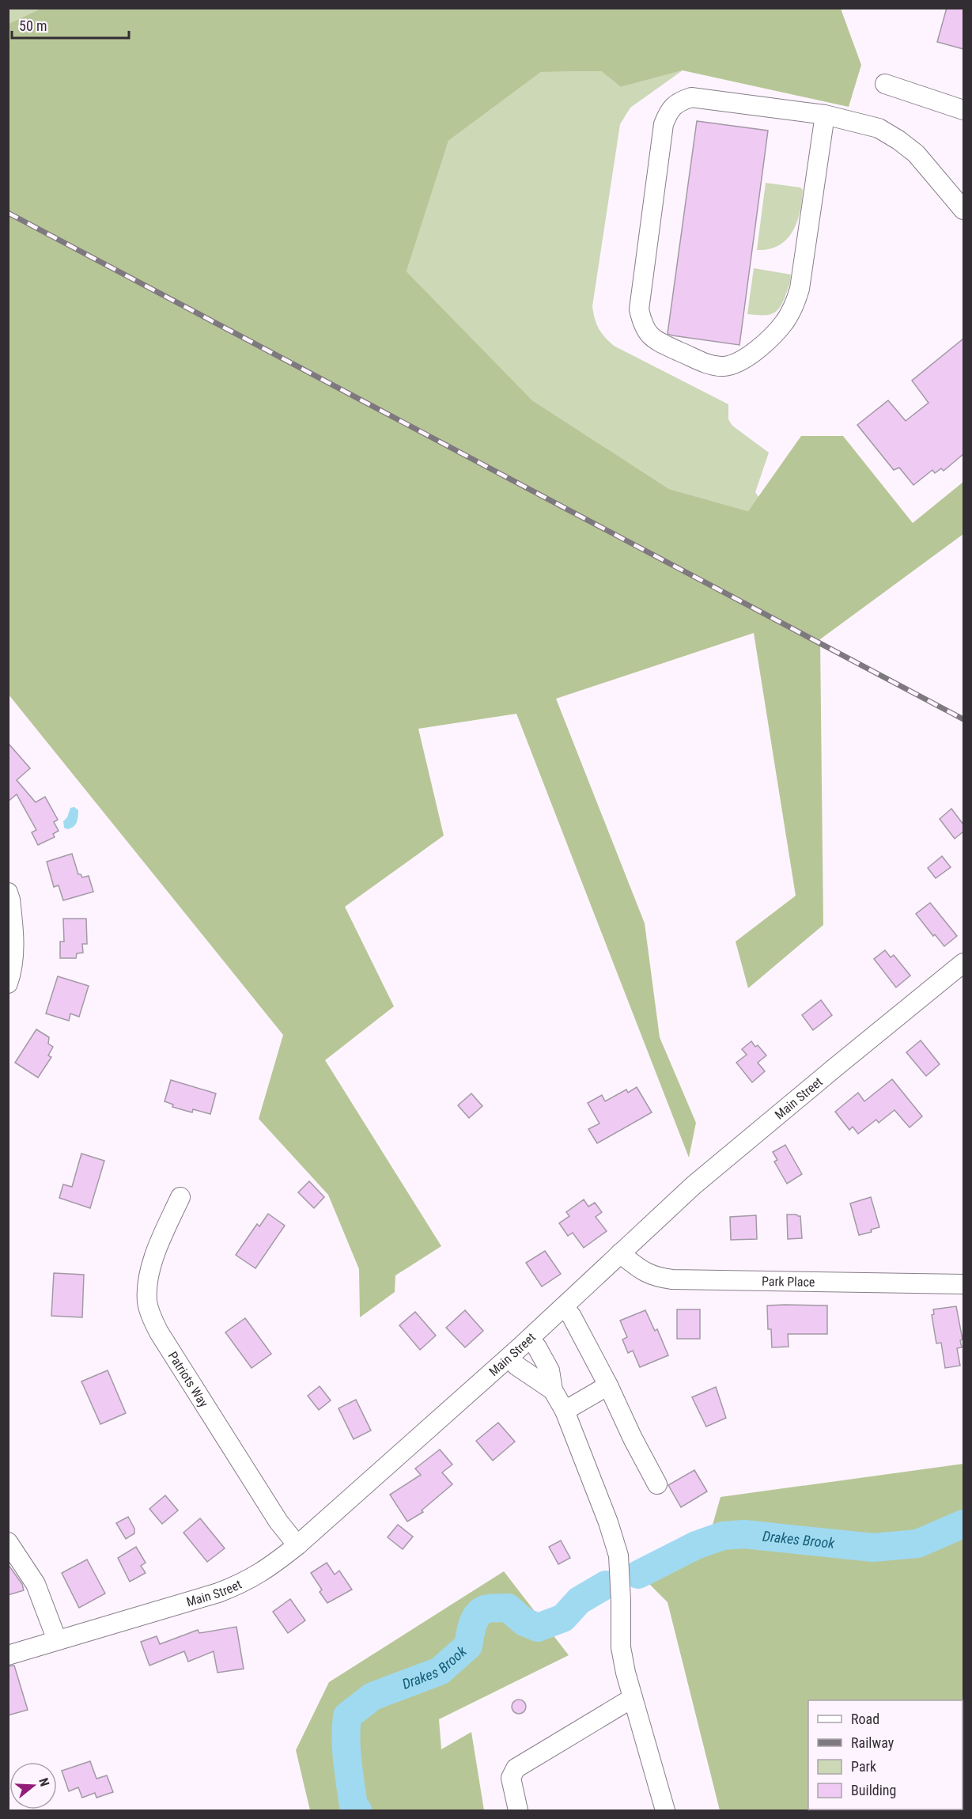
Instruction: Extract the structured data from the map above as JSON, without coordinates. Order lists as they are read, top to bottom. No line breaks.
{"streets":{"street":["Main Street","Park Place","Patriots Way"]},"crossings":[["Main Street","Park Place"],["Main Street","Patriots Way"]],"water":["Drakes Brook"],"legend":["Road","Railway","Park","Building"],"scale_bar":"50 m","north":"right"}
